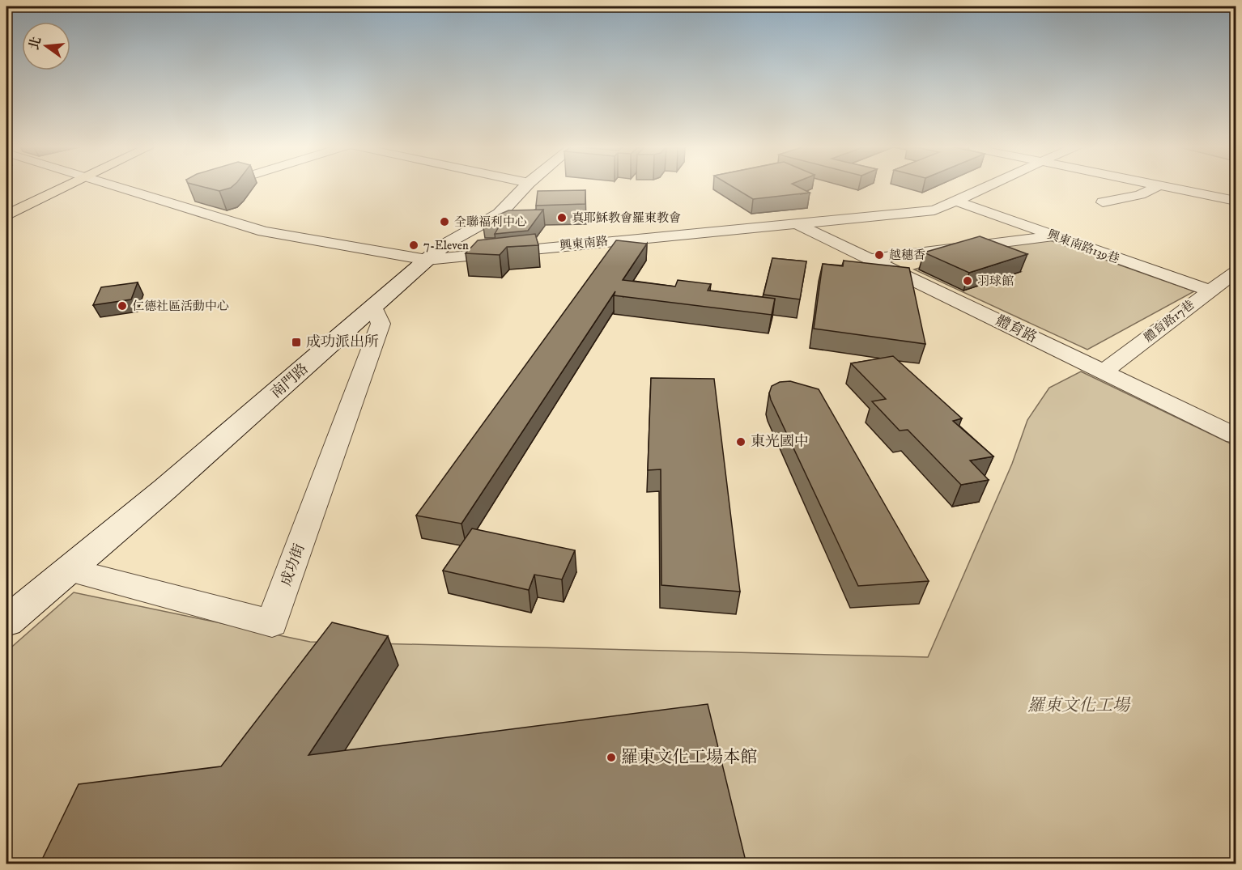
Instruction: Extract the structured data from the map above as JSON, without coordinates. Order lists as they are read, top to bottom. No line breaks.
{"streets":{"street":["興東南路","興東南路139巷","體育路17巷","體育路","南門路","成功街"]},"crossings":[["興東南路","興東南路139巷"],["興東南路","體育路"],["興東南路","南門路"],["興東南路139巷","體育路17巷"],["體育路17巷","體育路"],["南門路","成功街"]],"parks":["羅東文化工場"],"places":{"other":["真耶穌教會羅東教會","全聯福利中心","7-Eleven","越穗香","羽球館","仁德社區活動中心","東光國中","羅東文化工場本館"],"transit":["成功派出所"]},"north":"left"}
